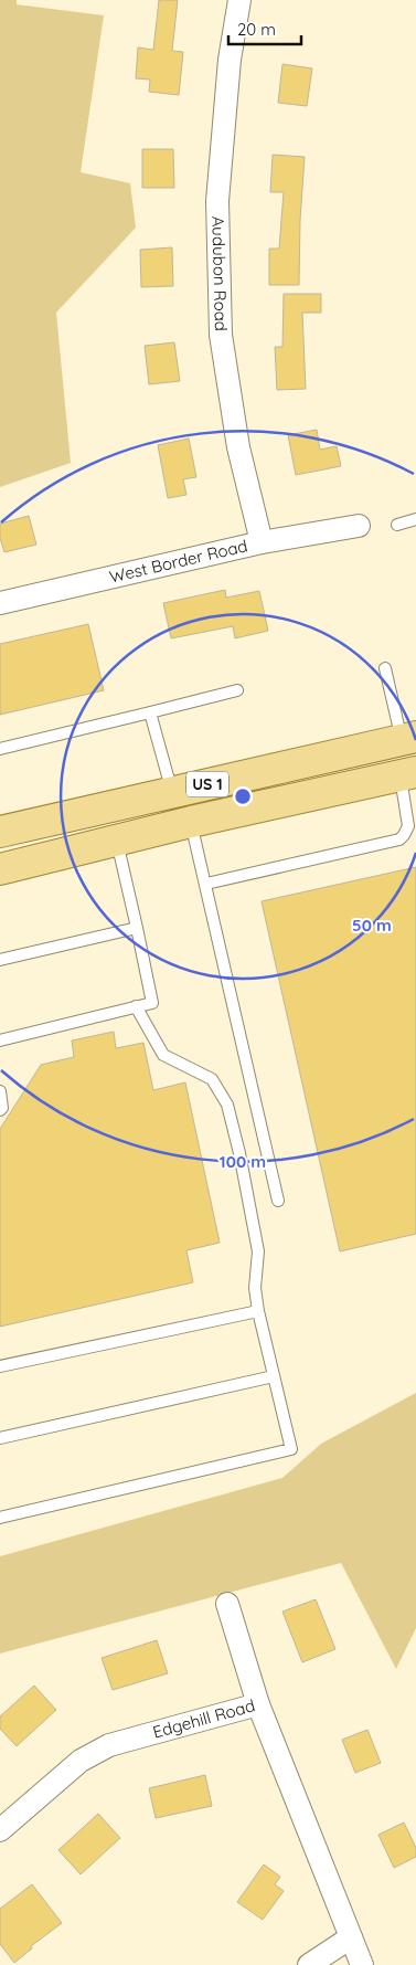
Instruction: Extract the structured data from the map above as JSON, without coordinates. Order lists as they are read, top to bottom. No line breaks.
{"streets":{"main road":["US 1"],"street":["Audubon Road","West Border Road","Edgehill Road"]},"crossings":[["Audubon Road","West Border Road"]],"scale_bar":"20 m","rings":["50 m","100 m"]}
